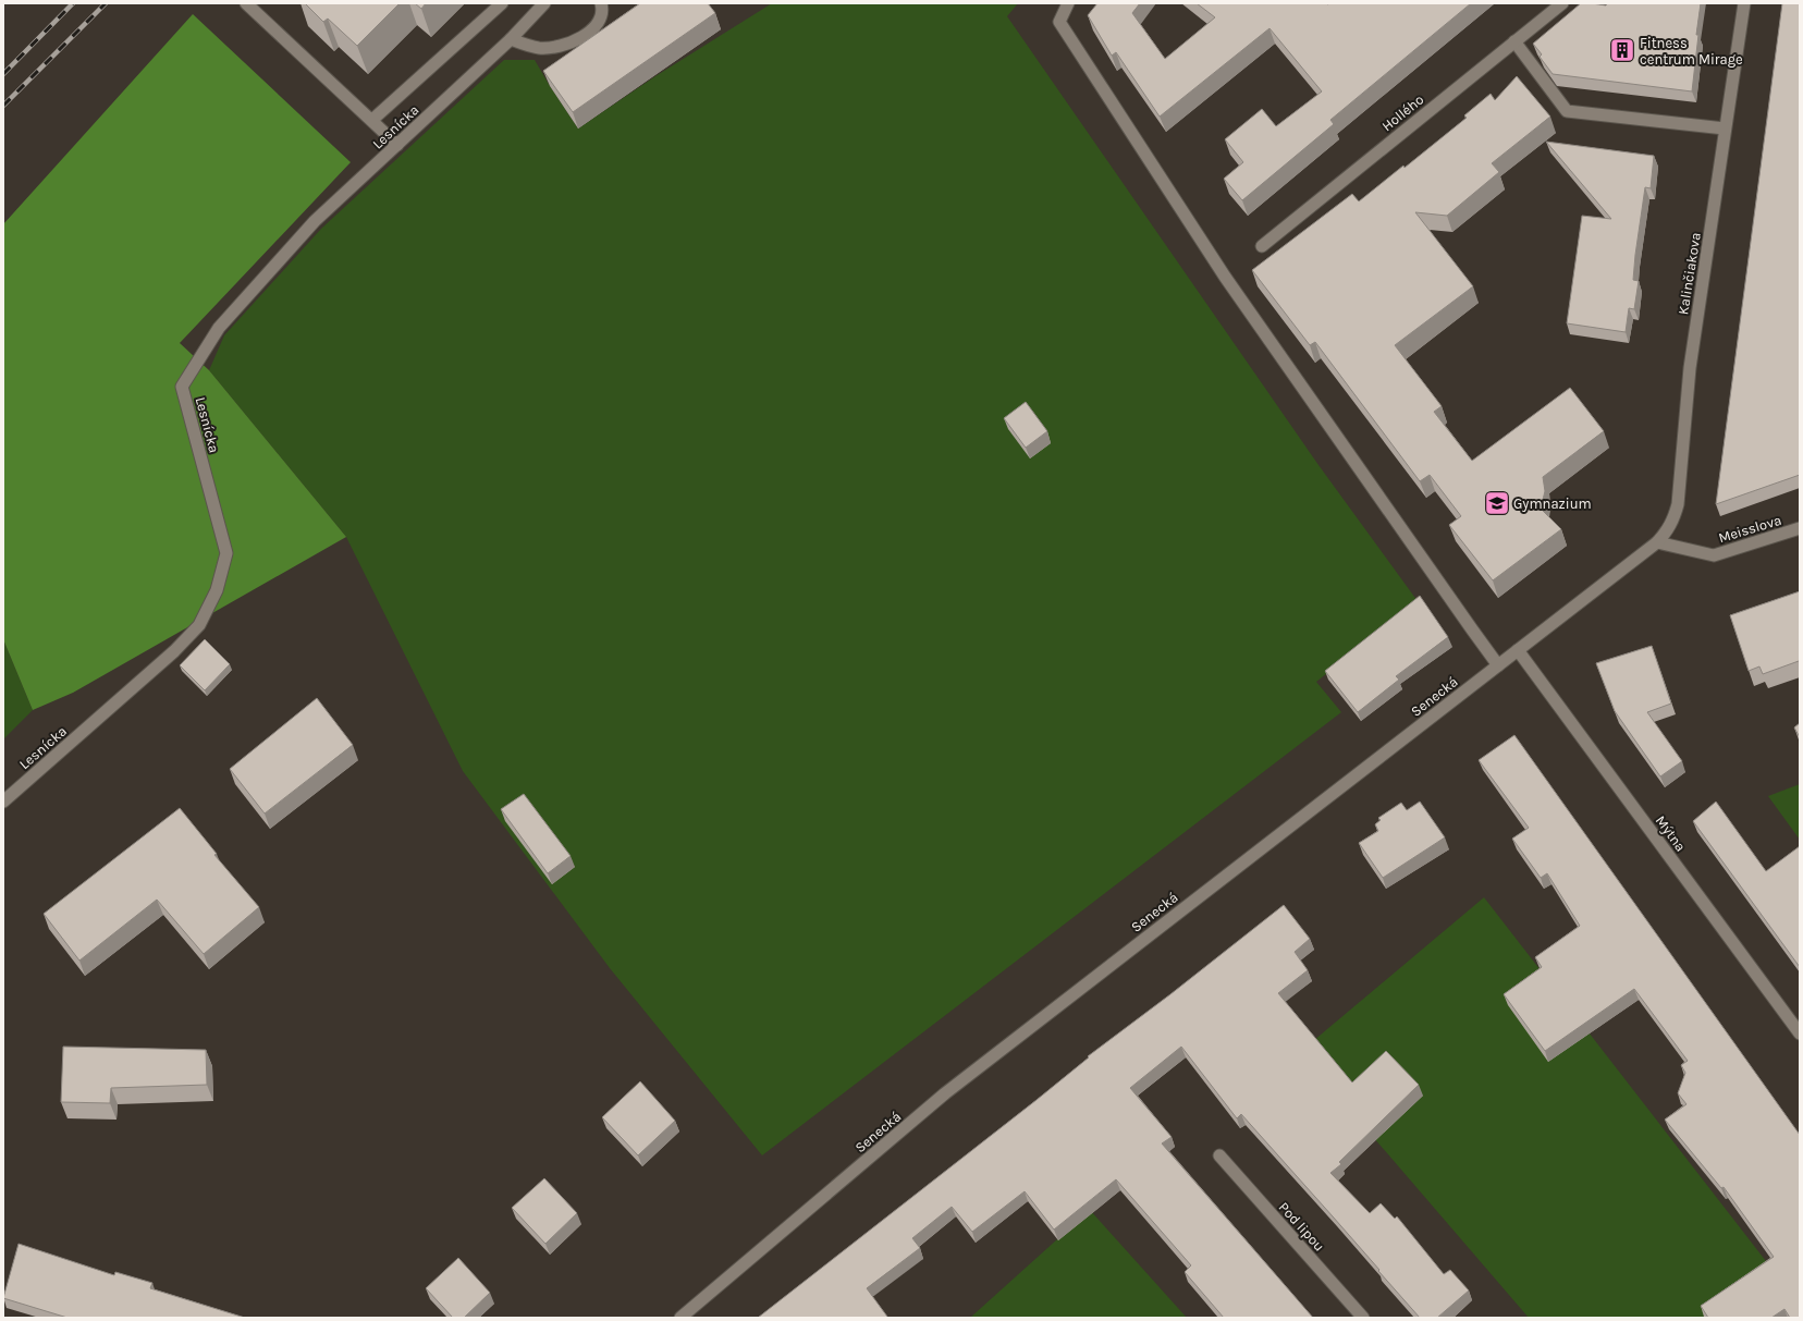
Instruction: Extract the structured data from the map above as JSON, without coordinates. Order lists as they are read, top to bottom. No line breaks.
{"streets":{"street":["Hollého","Lesnícka","Kalinčiakova","Meisslova","Senecká","Mýtna","Pod lipou"]},"crossings":[["Kalinčiakova","Meisslova"],["Kalinčiakova","Senecká"],["Meisslova","Senecká"],["Senecká","Mýtna"]],"places":{"building":["Fitness centrum Mirage"],"school or university":["Gymnazium"]}}
